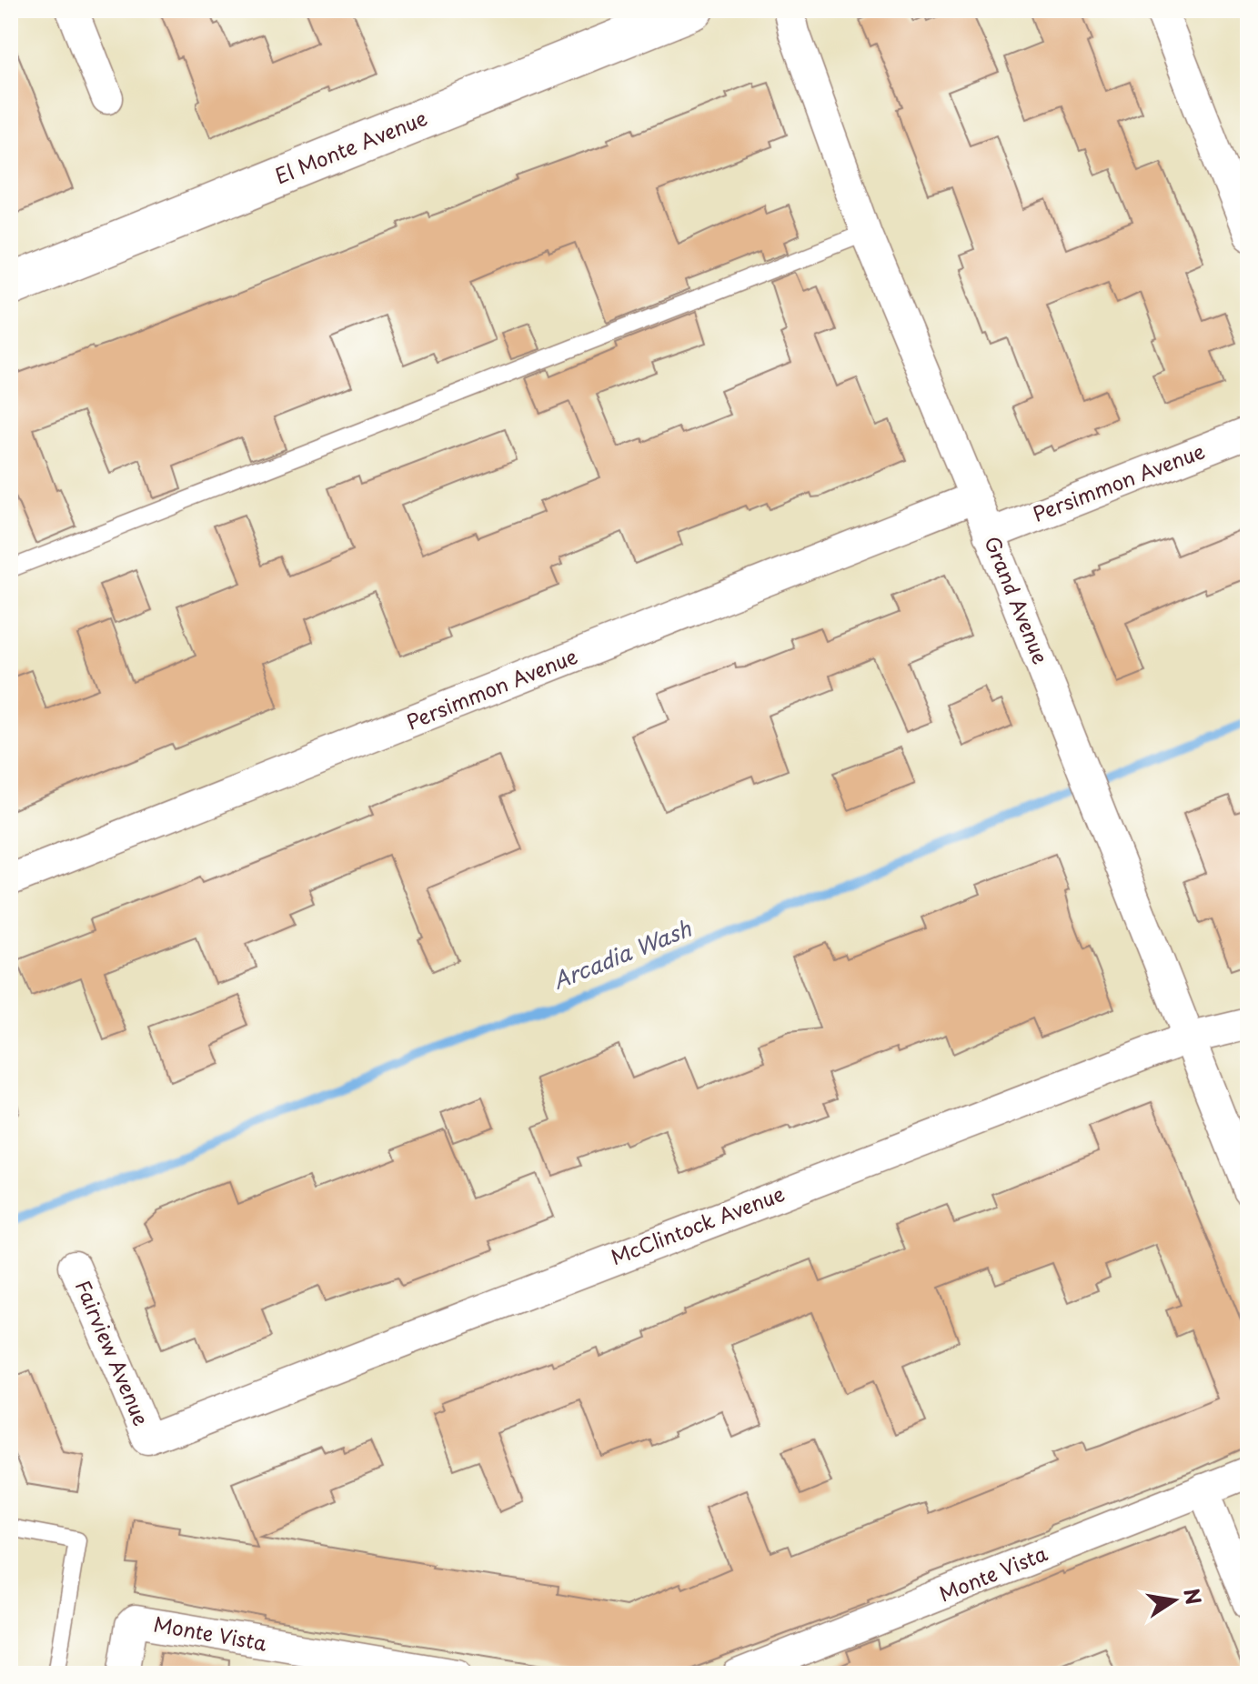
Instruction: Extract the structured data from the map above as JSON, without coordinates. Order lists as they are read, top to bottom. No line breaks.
{"streets":{"street":["El Monte Avenue","Persimmon Avenue","Grand Avenue","McClintock Avenue","Fairview Avenue","Monte Vista"]},"crossings":[["Persimmon Avenue","Grand Avenue"],["Grand Avenue","McClintock Avenue"],["McClintock Avenue","Fairview Avenue"]],"water":["Arcadia Wash"],"north":"right"}
